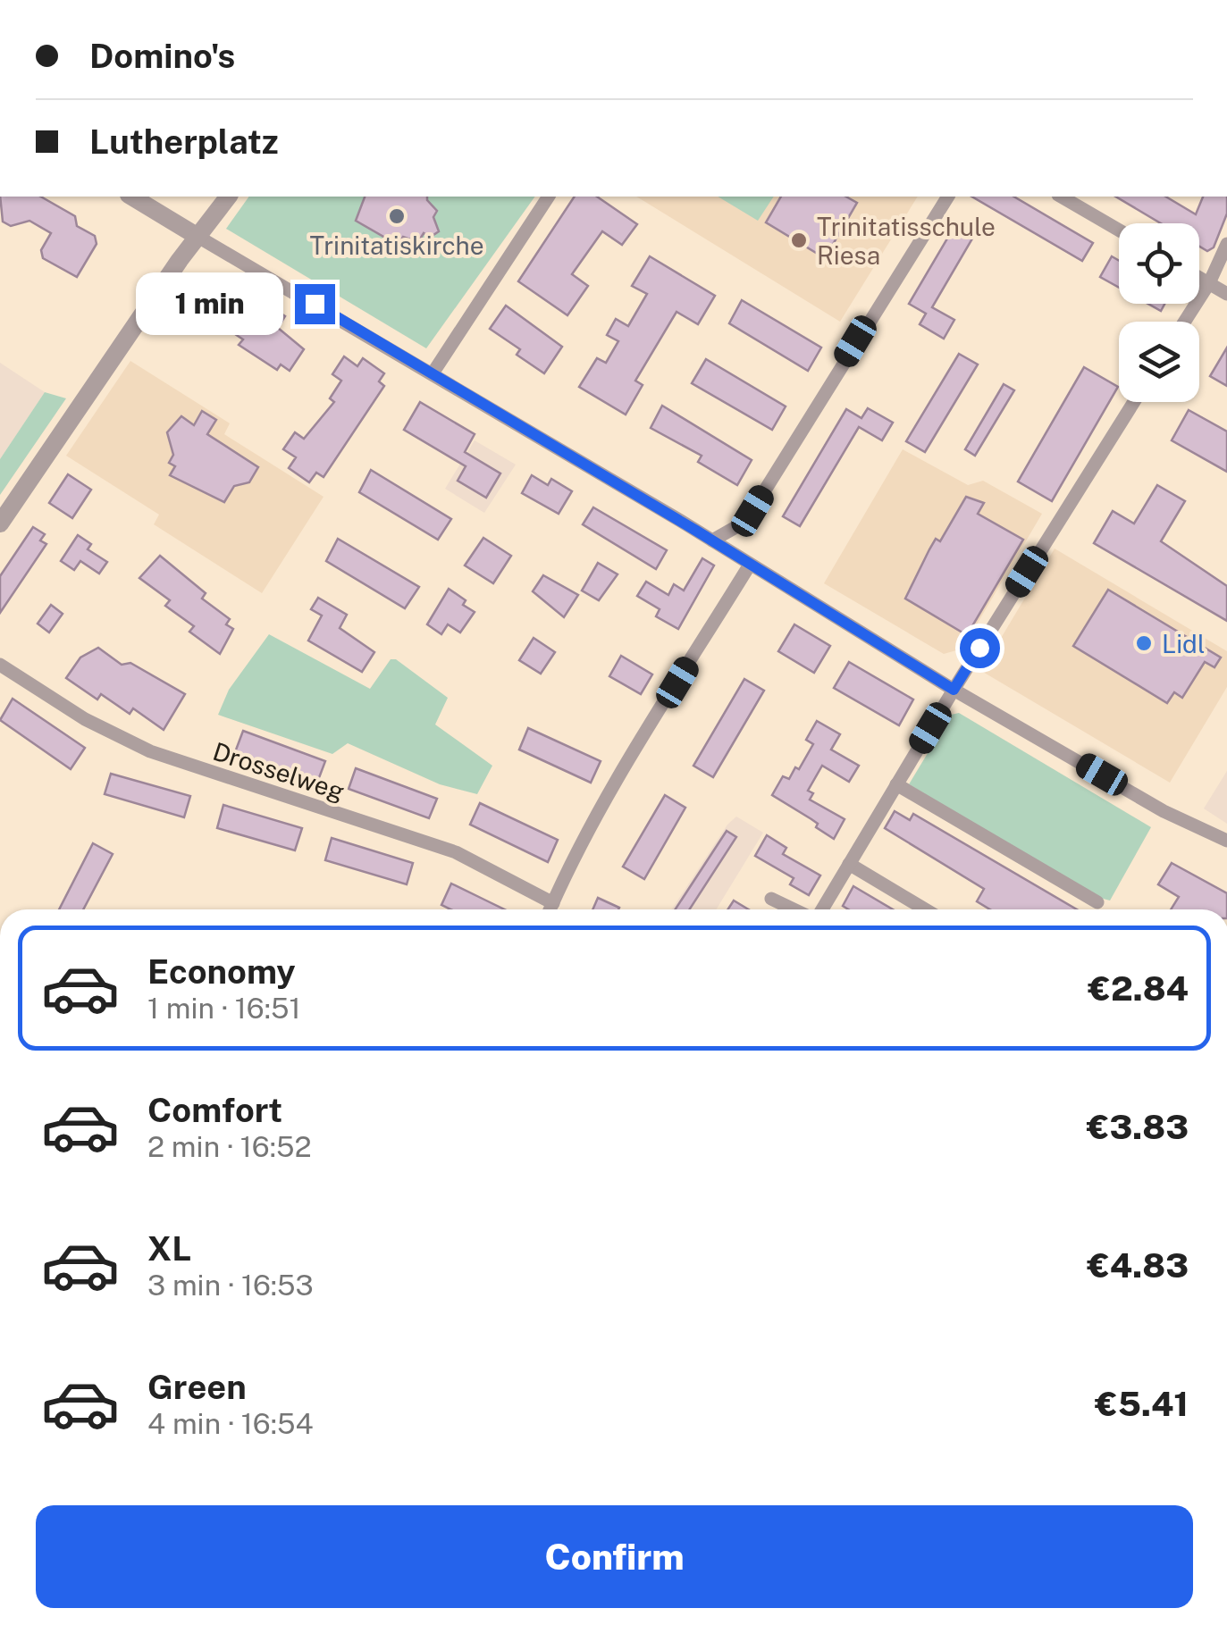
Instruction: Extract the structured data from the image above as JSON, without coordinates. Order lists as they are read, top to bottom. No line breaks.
{"streets":{"street":["Drosselweg"]},"places":["Trinitatiskirche","Trinitatisschule Riesa","Lidl"],"page":{"banner":["Domino's","Lutherplatz"],"bubble":"1 min","list":[{"name":"Economy","note":"1 min · 16:51","value":"€2.84"},{"name":"Comfort","note":"2 min · 16:52","value":"€3.83"},{"name":"XL","note":"3 min · 16:53","value":"€4.83"},{"name":"Green","note":"4 min · 16:54","value":"€5.41"}],"buttons":"Confirm"}}
